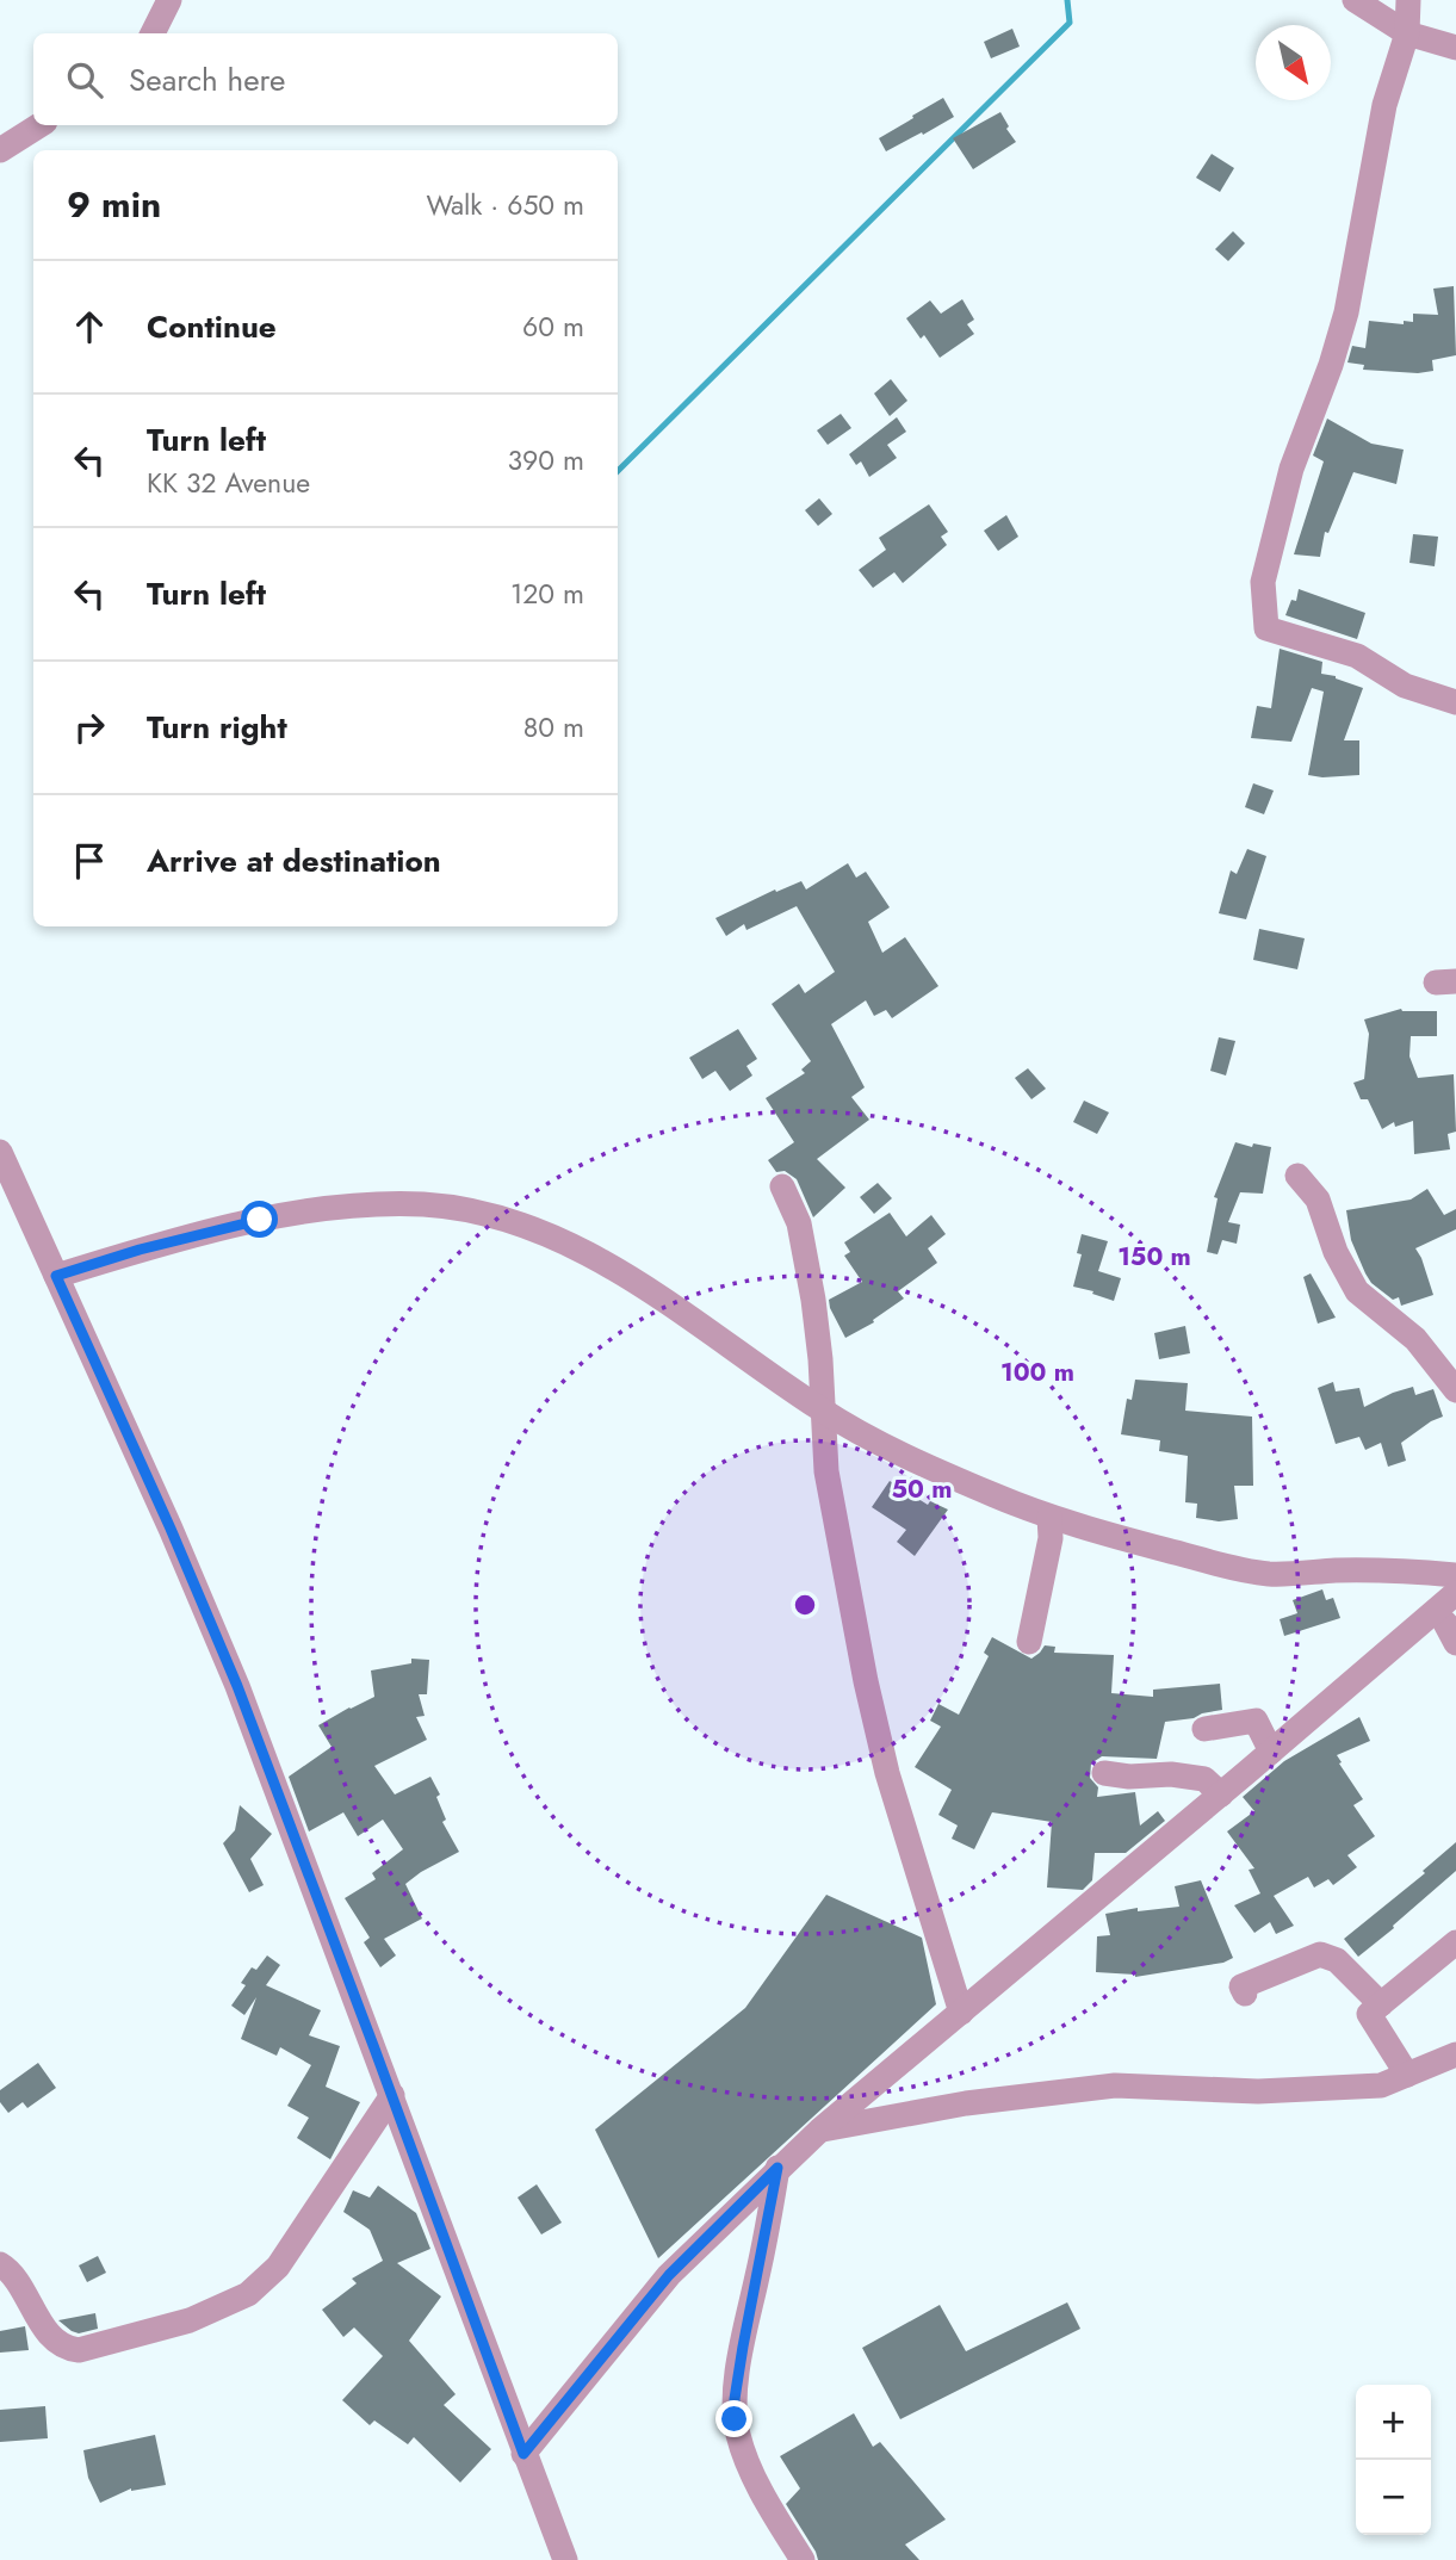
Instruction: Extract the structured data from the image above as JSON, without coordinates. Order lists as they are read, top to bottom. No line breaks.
{"north":"bottom right","page":{"search":"Search here","heading":["9 min","Walk · 650 m"],"list":[["Continue","60 m"],["Turn left","KK 32 Avenue","390 m"],["Turn left","120 m"],["Turn right","80 m"],"Arrive at destination"],"map_buttons":["+","−"]},"rings":["150 m","100 m","50 m"]}
